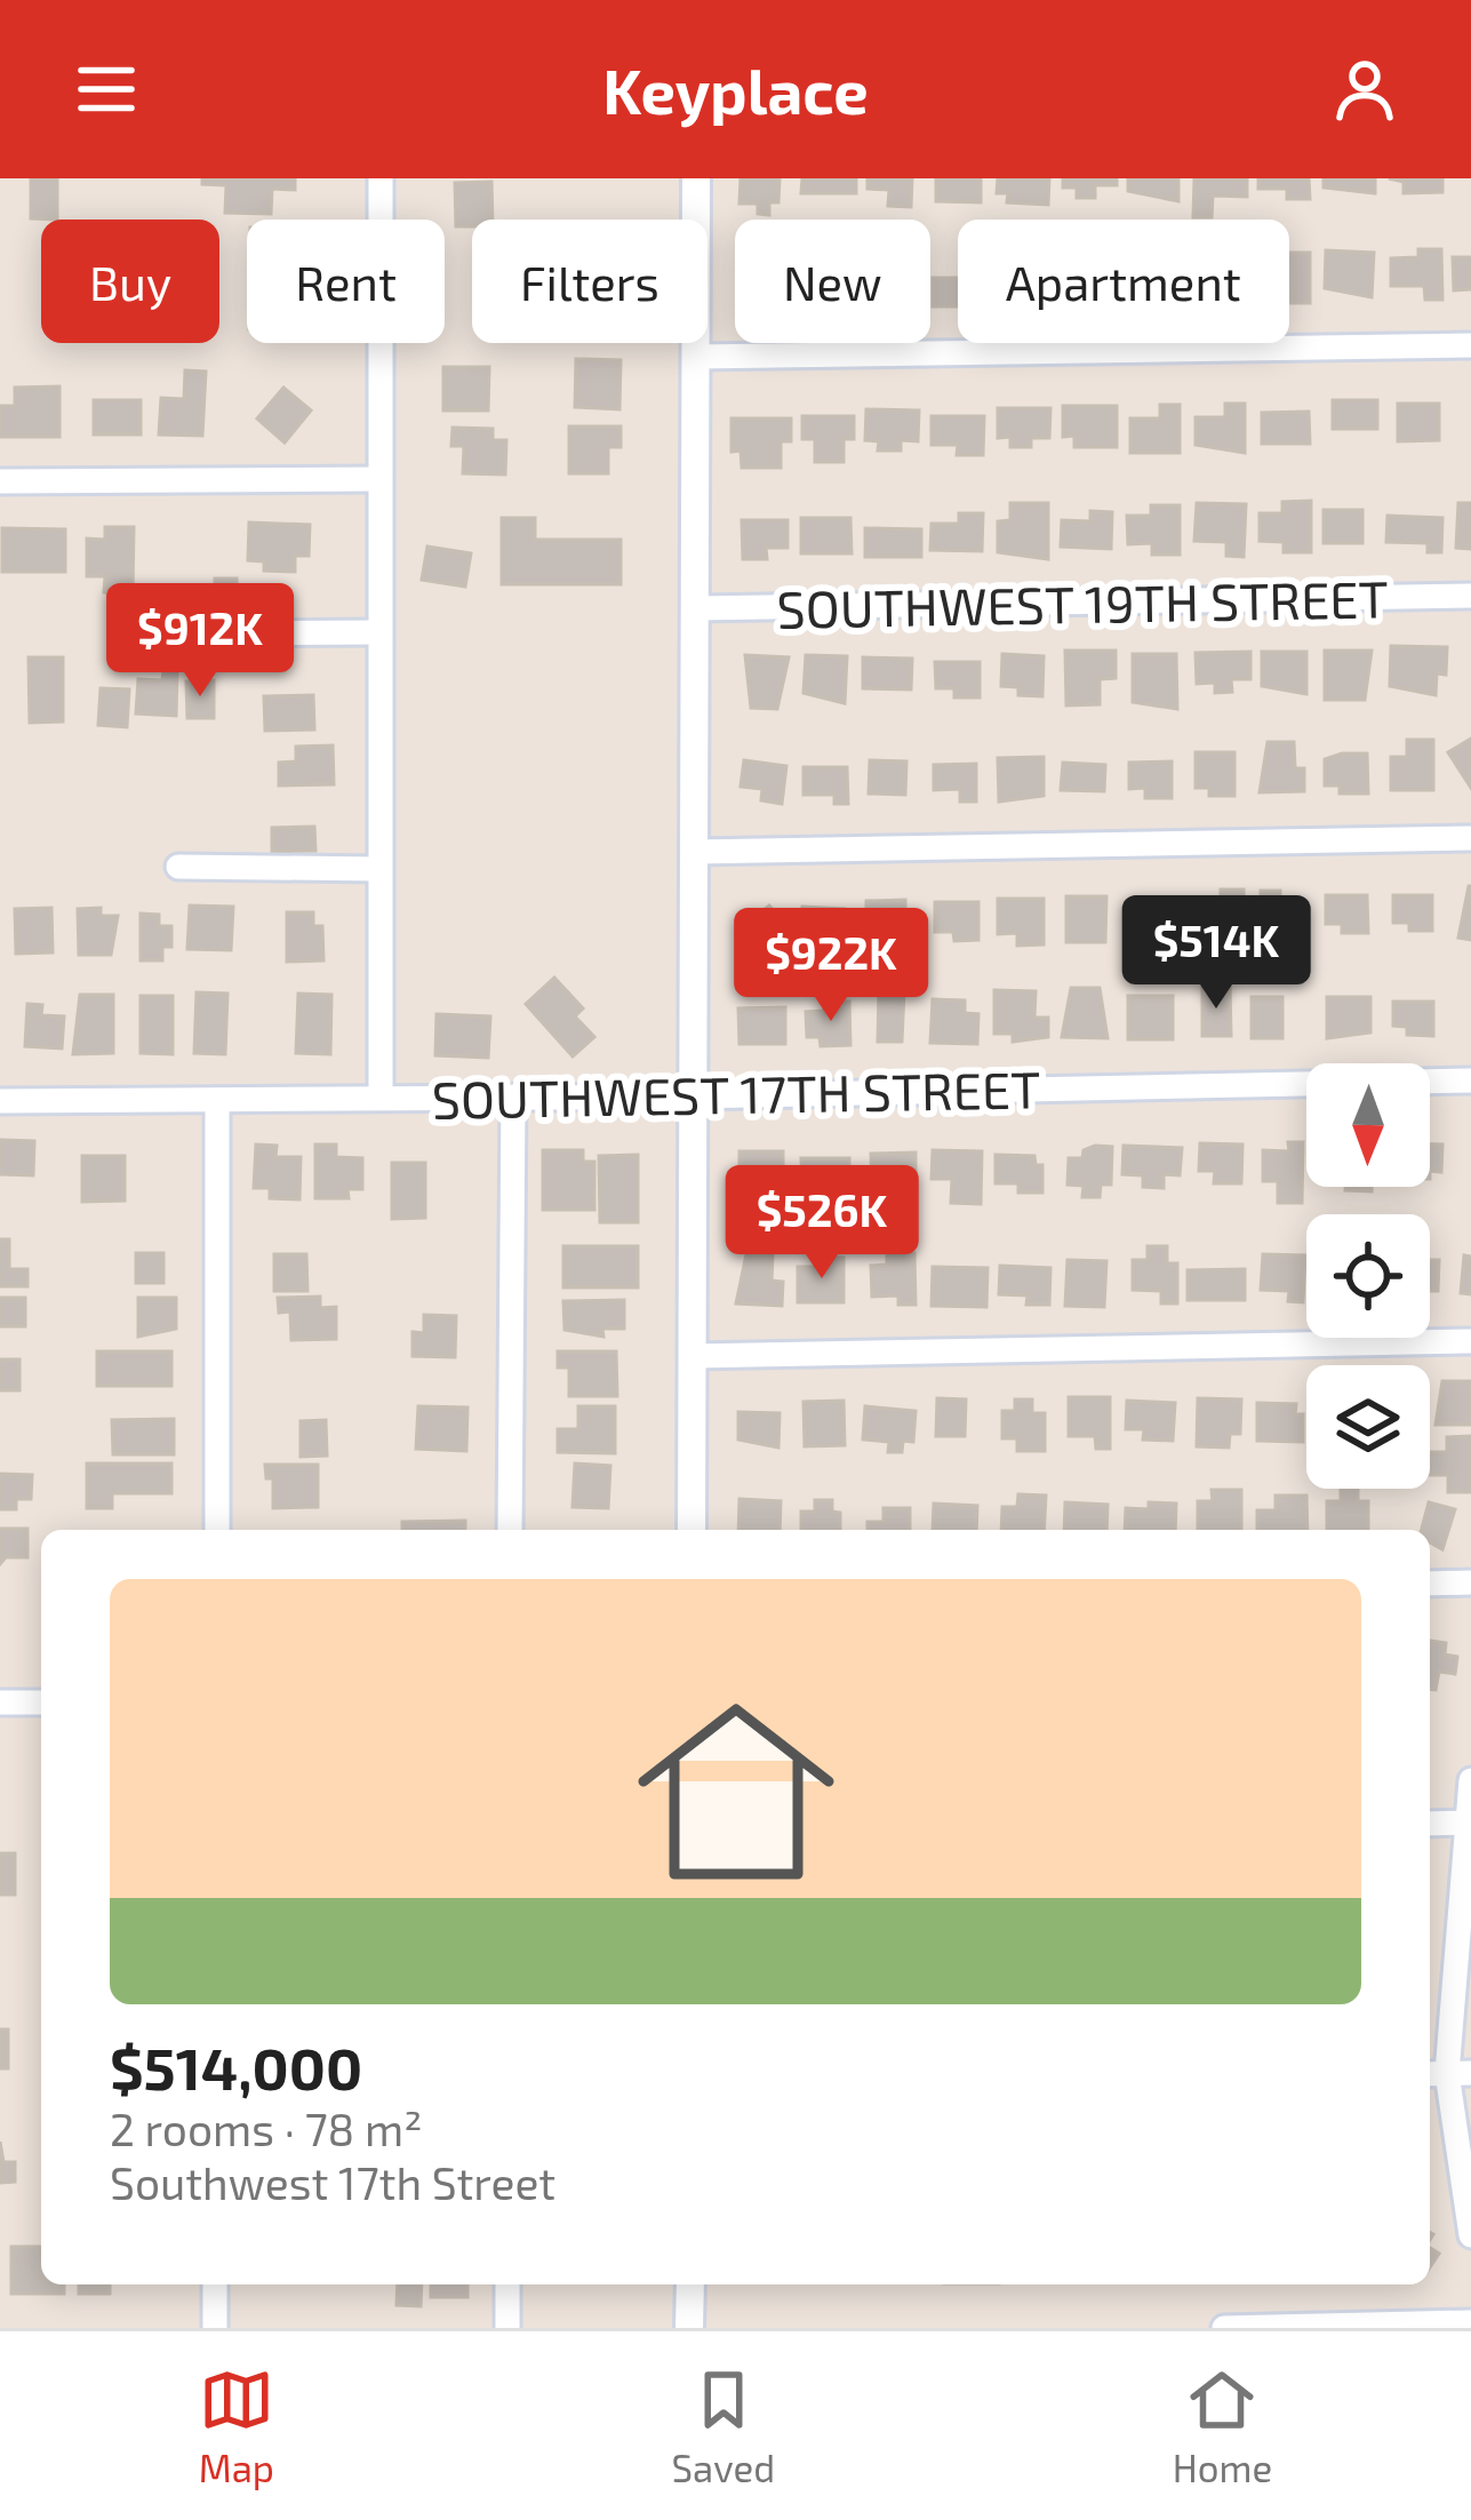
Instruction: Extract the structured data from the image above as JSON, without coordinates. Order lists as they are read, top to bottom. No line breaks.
{"streets":{"street":["SOUTHWEST 19TH STREET","SOUTHWEST 17TH STREET"]},"north":"bottom","page":{"header":"Keyplace","chip":["Buy","Rent","Filters","New","Apartment"],"price":["$912K","$514K","$922K","$526K"],"list":[{"name":"$514,000","note":"2 rooms · 78 m² · Southwest 17th Street"}],"tabs":["Map","Saved","Home"]}}
